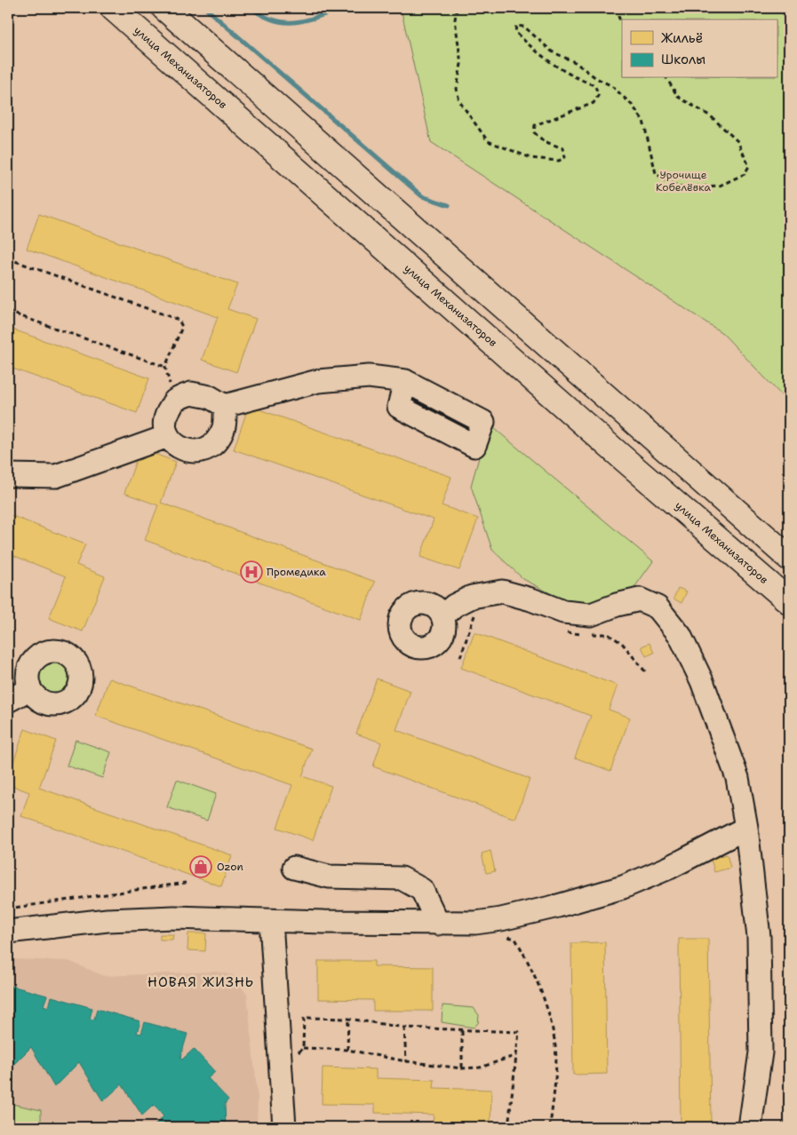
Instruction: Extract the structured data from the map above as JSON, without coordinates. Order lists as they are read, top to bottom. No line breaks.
{"streets":{"main road":["улица Механизаторов"]},"districts":["НОВАЯ ЖИЗНЬ"],"parks":["Урочище Кобелёвка"],"places":{"hospital":["Промедика"],"shop":["Ozon"]},"legend":["Жильё","Школы"]}
